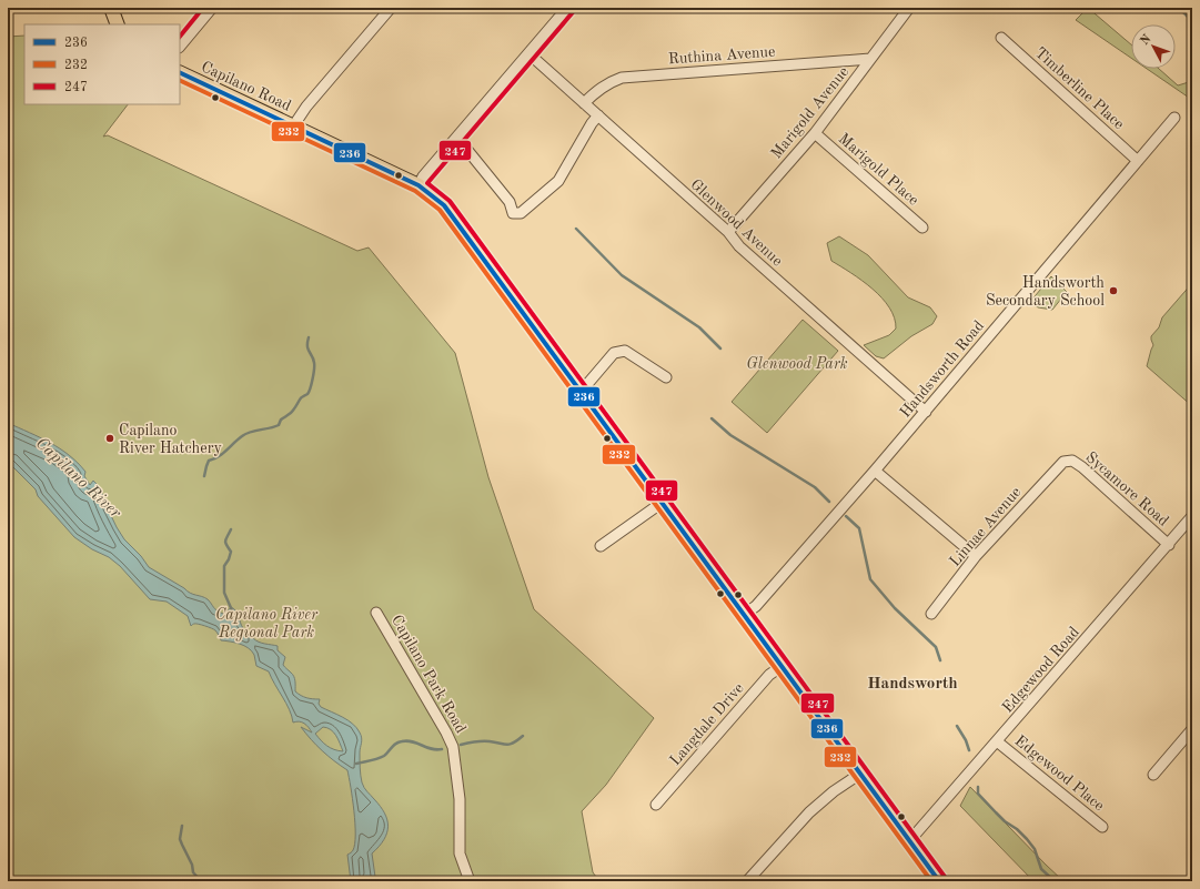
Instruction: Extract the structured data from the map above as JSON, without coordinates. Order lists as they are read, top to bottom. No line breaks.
{"streets":{"main road":["Capilano Road"],"street":["Ruthina Avenue","Timberline Place","Marigold Avenue","Marigold Place","Glenwood Avenue","Handsworth Road","Sycamore Road","Linnae Avenue","Edgewood Road","Capilano Park Road","Langdale Drive","Edgewood Place"]},"crossings":[["Ruthina Avenue","Marigold Avenue"],["Ruthina Avenue","Glenwood Avenue"],["Capilano Road","Handsworth Road"],["Capilano Road","Edgewood Road"],["Capilano Road","Langdale Drive"],["Timberline Place","Handsworth Road"],["Marigold Avenue","Marigold Place"],["Marigold Avenue","Glenwood Avenue"],["Glenwood Avenue","Handsworth Road"],["Sycamore Road","Linnae Avenue"],["Sycamore Road","Edgewood Road"],["Edgewood Road","Edgewood Place"]],"districts":["Handsworth"],"water":["Capilano River"],"parks":["Glenwood Park","Capilano River Regional Park"],"places":["Handsworth Secondary School","Capilano River Hatchery"],"lines":["transit line 247","transit line 236","transit line 232"],"legend":["236","232","247"],"north":"top left"}
